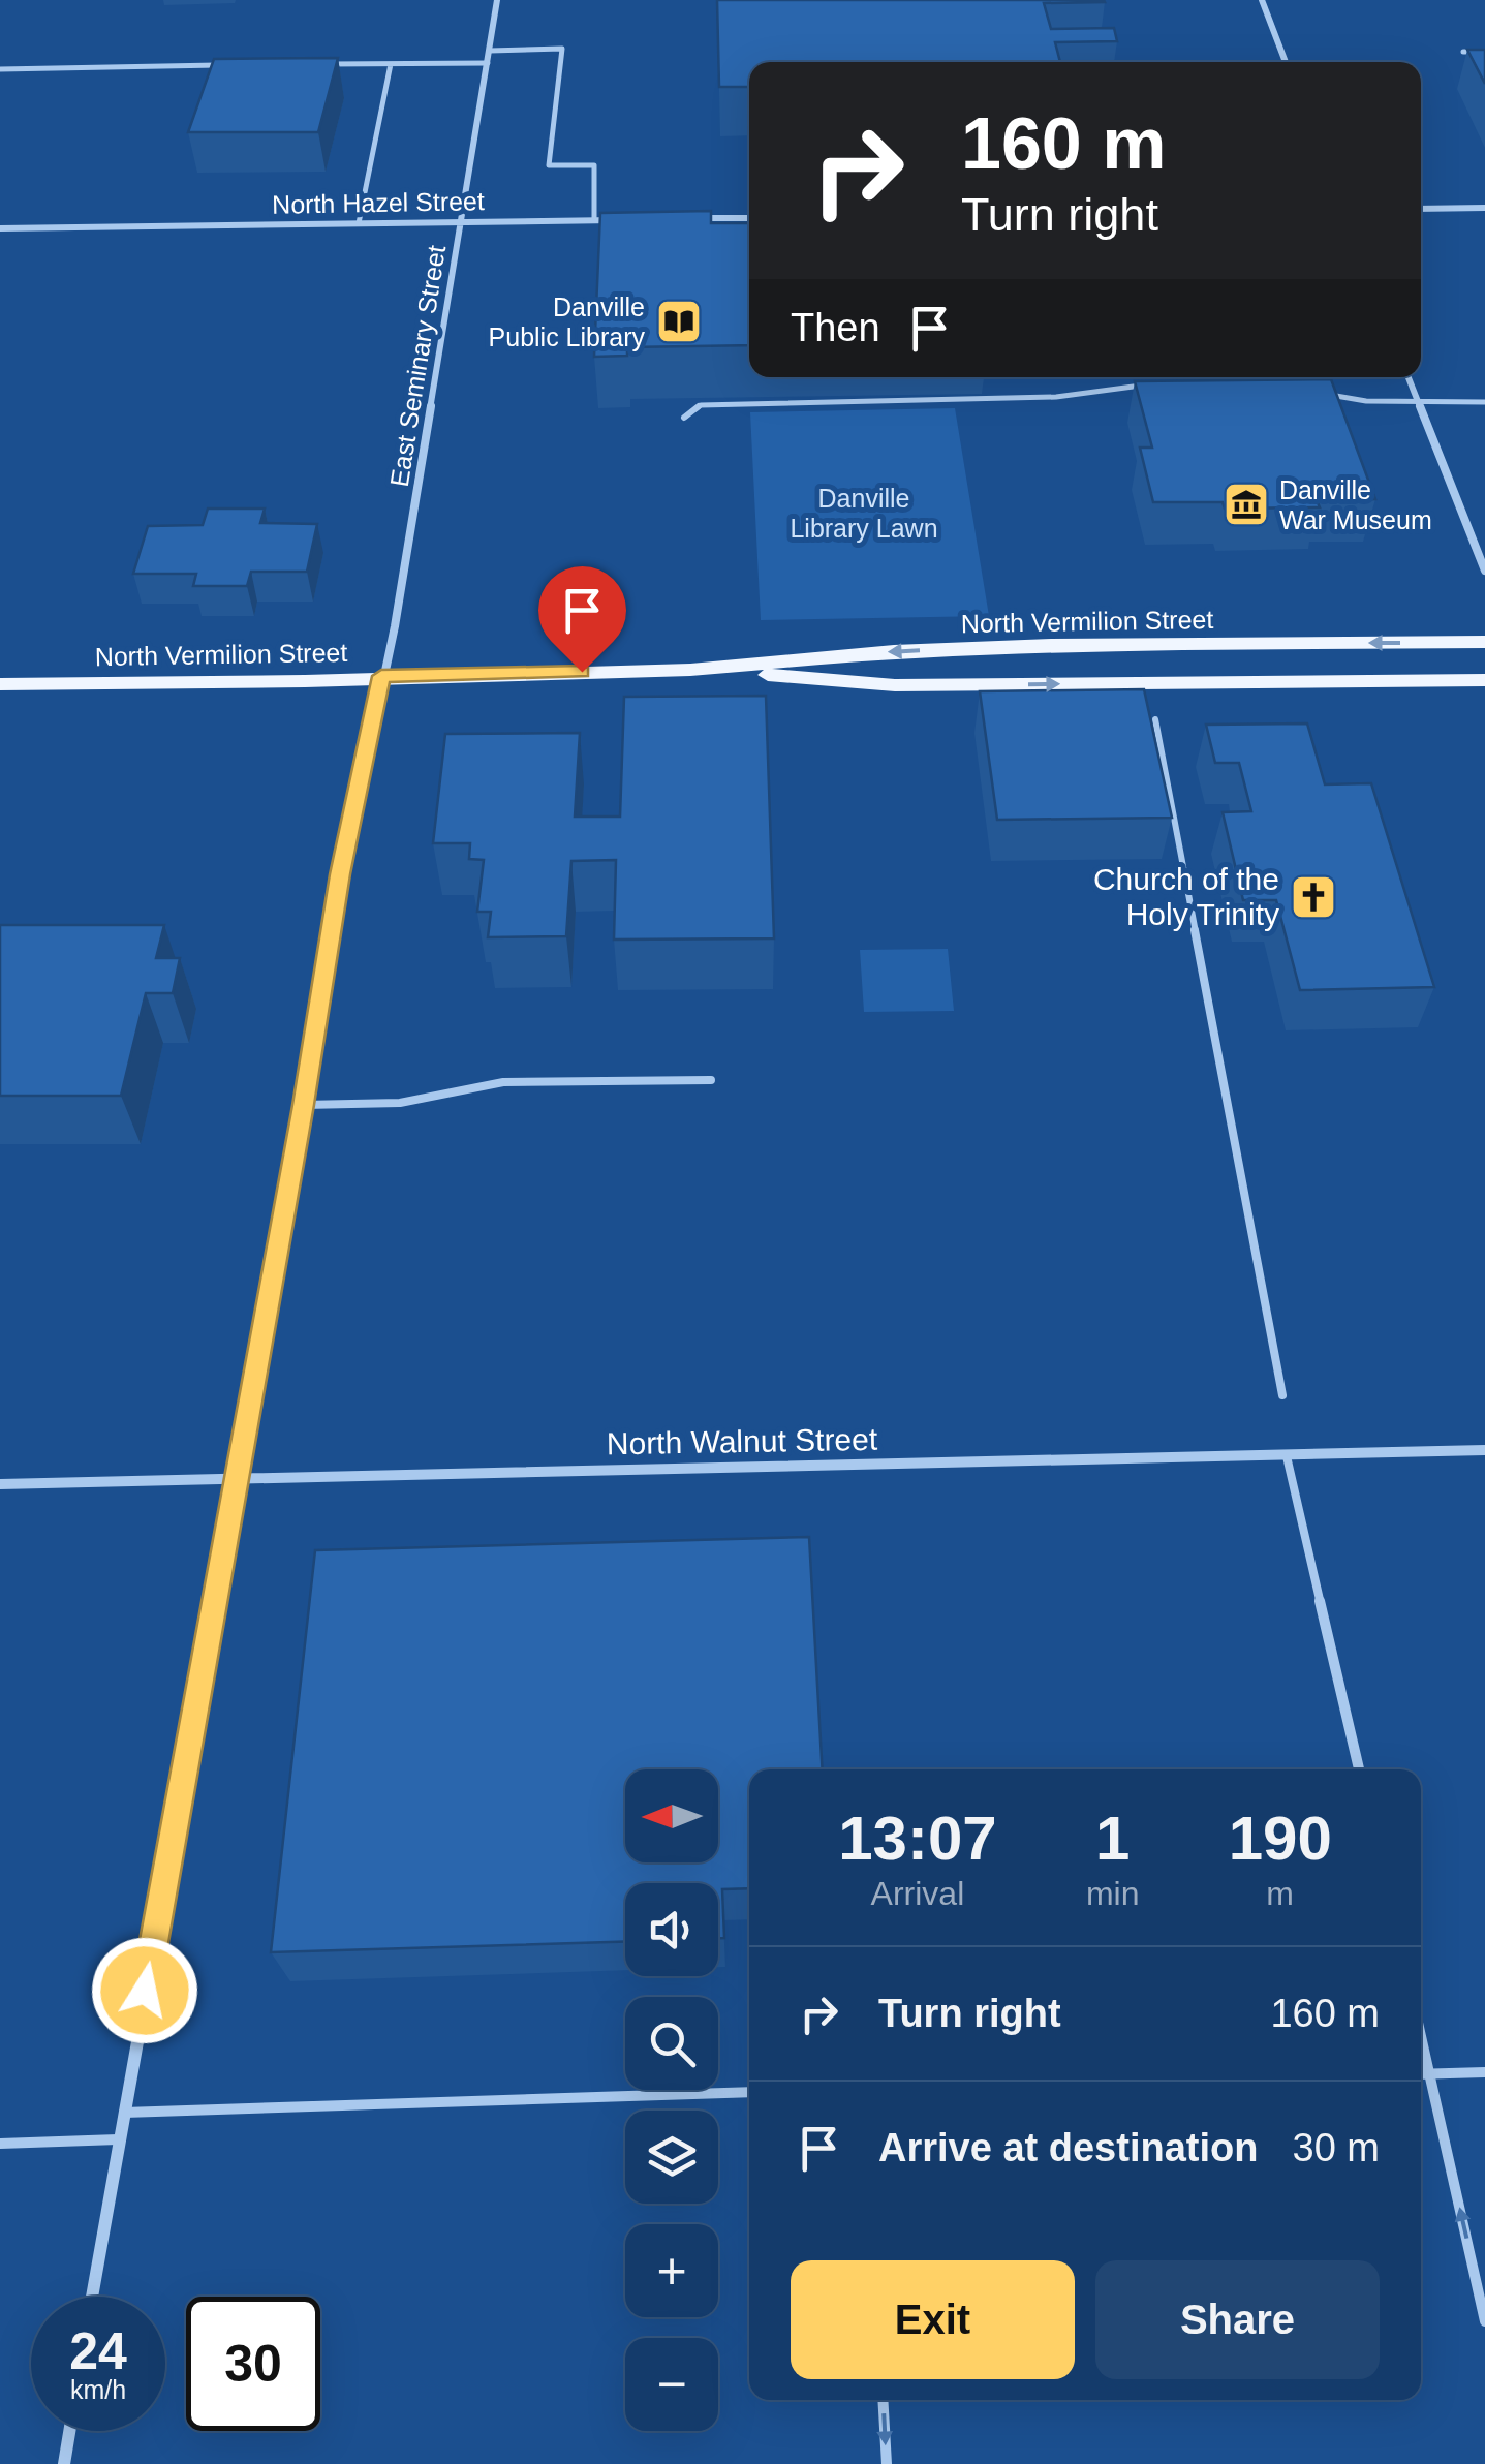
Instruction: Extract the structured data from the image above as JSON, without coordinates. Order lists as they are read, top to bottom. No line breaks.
{"streets":{"main road":["North Vermilion Street"],"street":["North Hazel Street","East Seminary Street","North Walnut Street"]},"crossings":[["North Hazel Street","East Seminary Street"],["East Seminary Street","North Vermilion Street"],["East Seminary Street","North Walnut Street"]],"parks":["Danville Library Lawn"],"places":{"library":["Danville Public Library"],"museum":["Danville War Museum"],"church":["Church of the Holy Trinity"]},"north":"left","page":{"turn":["160 m","Turn right"],"then":"Then","map_buttons":["+","−"],"eta":["13:07","Arrival","1","min","190","m"],"list":[{"name":"Turn right","value":"160 m"},{"name":"Arrive at destination","value":"30 m"}],"buttons":["Exit","Share"],"speed":"24 km/h","limit":"30"}}
